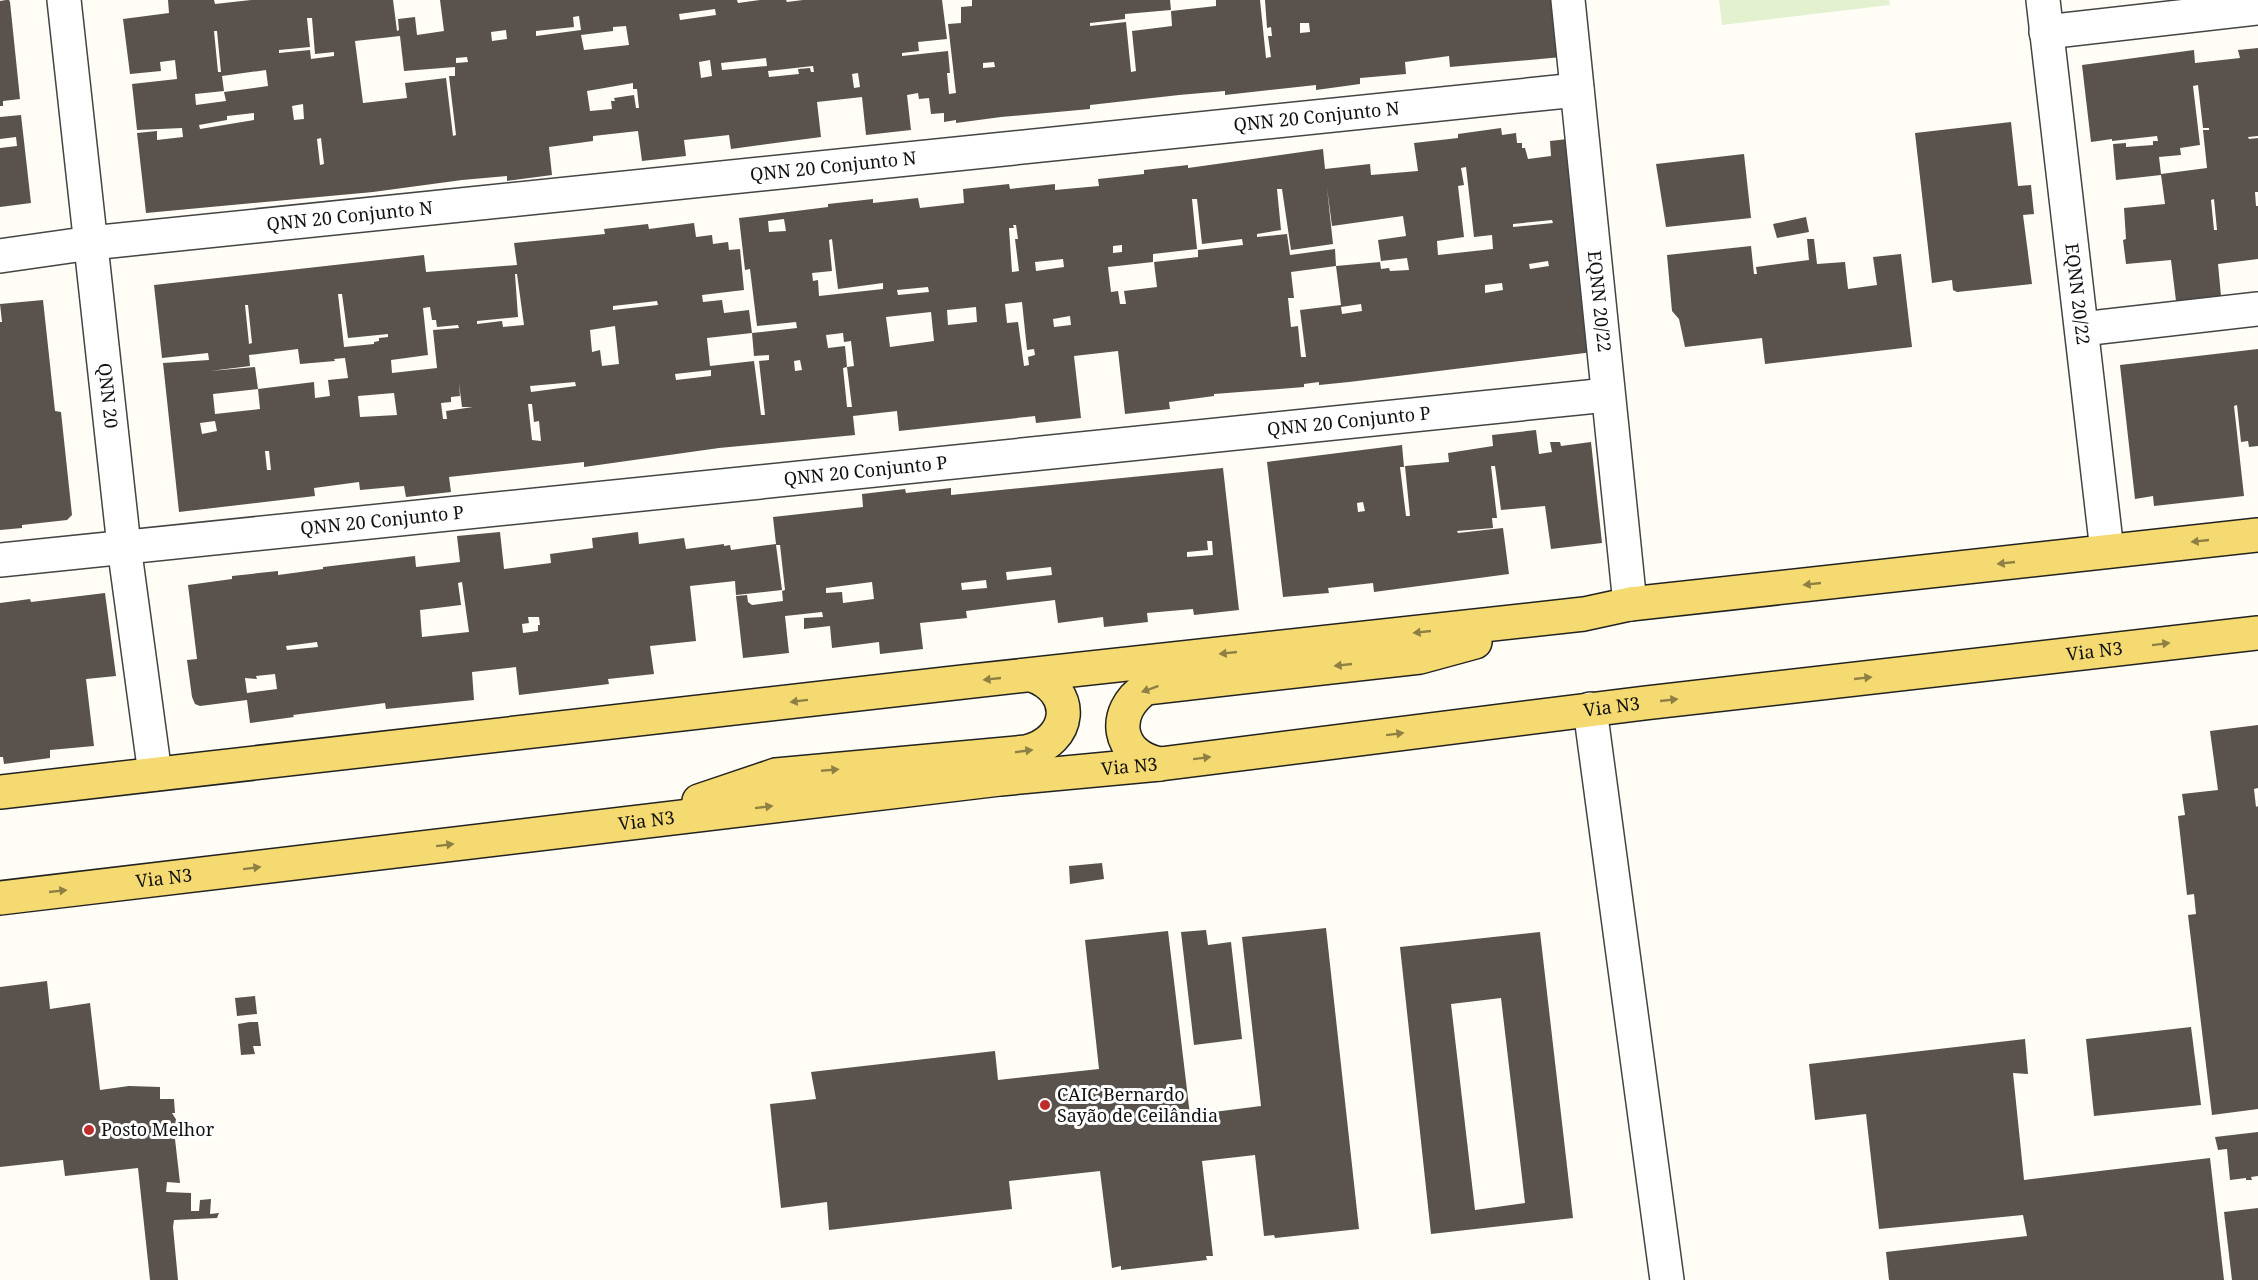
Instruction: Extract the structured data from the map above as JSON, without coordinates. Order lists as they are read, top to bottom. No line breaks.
{"streets":{"main road":["Via N3"],"street":["QNN 20 Conjunto N","EQNN 20/22","QNN 20","QNN 20 Conjunto P"]},"crossings":[["QNN 20 Conjunto N","EQNN 20/22"],["QNN 20 Conjunto N","QNN 20"],["EQNN 20/22","QNN 20 Conjunto P"],["QNN 20","QNN 20 Conjunto P"]],"places":["CAIC Bernardo Sayão de Ceilândia","Posto Melhor"]}
